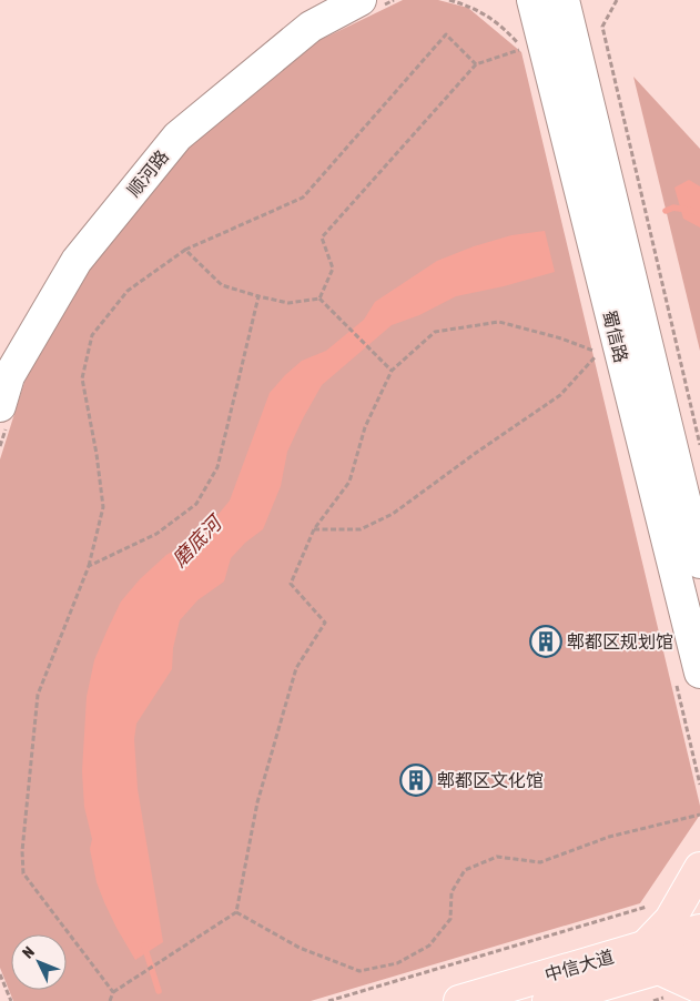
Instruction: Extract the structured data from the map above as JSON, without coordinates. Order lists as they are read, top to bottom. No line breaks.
{"streets":{"main road":["顺河路","蜀信路","中信大道"]},"water":["磨底河"],"places":{"building":["郫都区规划馆","郫都区文化馆"]},"north":"top left"}
